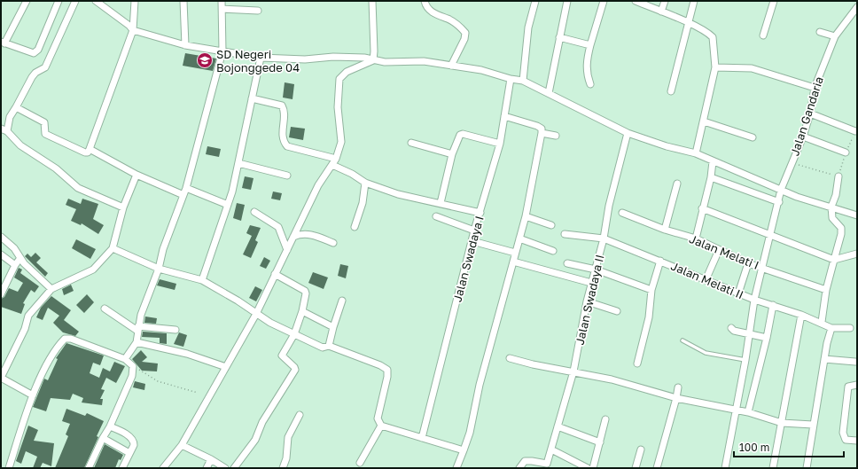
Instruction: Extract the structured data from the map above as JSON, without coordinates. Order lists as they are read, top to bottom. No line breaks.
{"streets":{"street":["Jalan Gandaria","Jalan Melati I","Jalan Swadaya I","Jalan Melati II","Jalan Swadaya II"]},"crossings":[["Jalan Gandaria","Jalan Melati I"],["Jalan Gandaria","Jalan Melati II"],["Jalan Melati II","Jalan Swadaya II"]],"places":{"school or university":["SD Negeri Bojonggede 04"]},"scale_bar":"100 m"}
